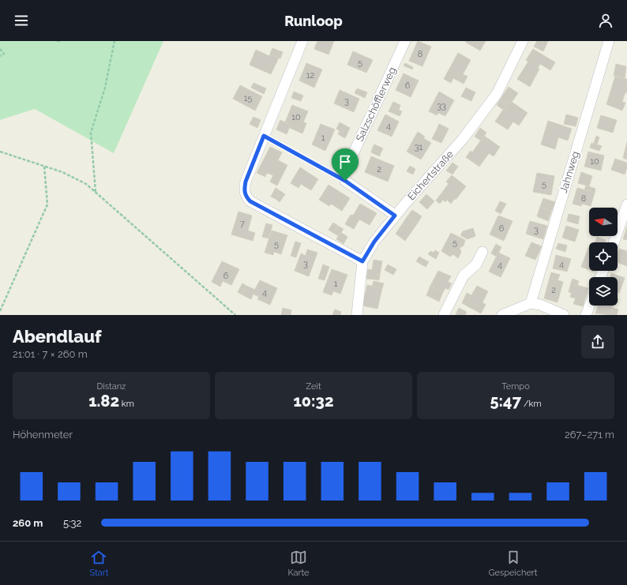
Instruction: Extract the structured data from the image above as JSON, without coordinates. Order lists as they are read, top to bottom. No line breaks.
{"streets":{"street":["Salzschöfflerweg","Jahnweg","Eichertstraße"]},"house_numbers":["8","5","12","6","15","3","33","10","4","1","31","10","2","5","8","7","6","3","5","5","3","4","4","6","1","2","4"],"north":"left","page":{"header":"Runloop","heading":["Abendlauf","21:01 · 7 × 260 m"],"stats":[["Distanz","1.82 km"],["Zeit","10:32"],["Tempo","5:47 /km"]],"chart":["Höhenmeter","267–271 m"],"list":[{"name":"260 m","note":"5:32"}],"tabs":["Start","Karte","Gespeichert"]}}
